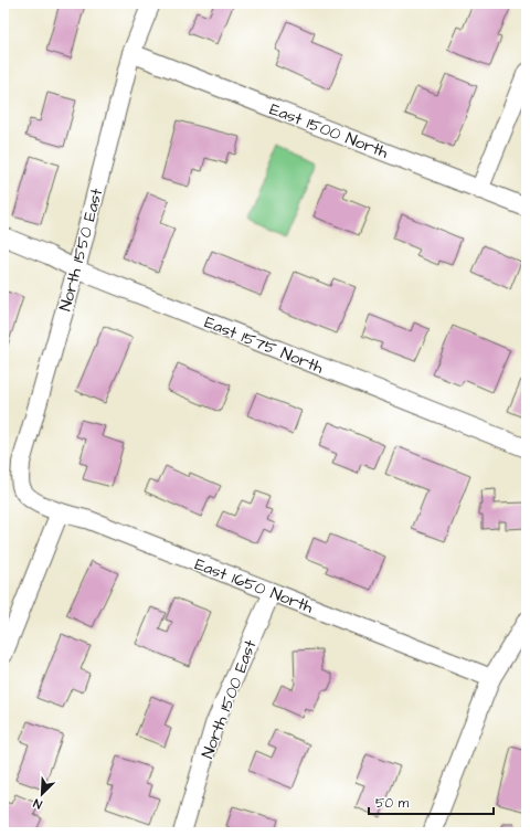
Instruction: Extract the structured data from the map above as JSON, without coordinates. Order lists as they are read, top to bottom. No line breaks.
{"streets":{"street":["East 1500 North","North 1550 East","East 1575 North","East 1650 North","North 1500 East"]},"crossings":[["East 1500 North","North 1550 East"],["North 1550 East","East 1575 North"],["North 1550 East","East 1650 North"],["East 1650 North","North 1500 East"]],"scale_bar":"50 m","north":"bottom left"}
